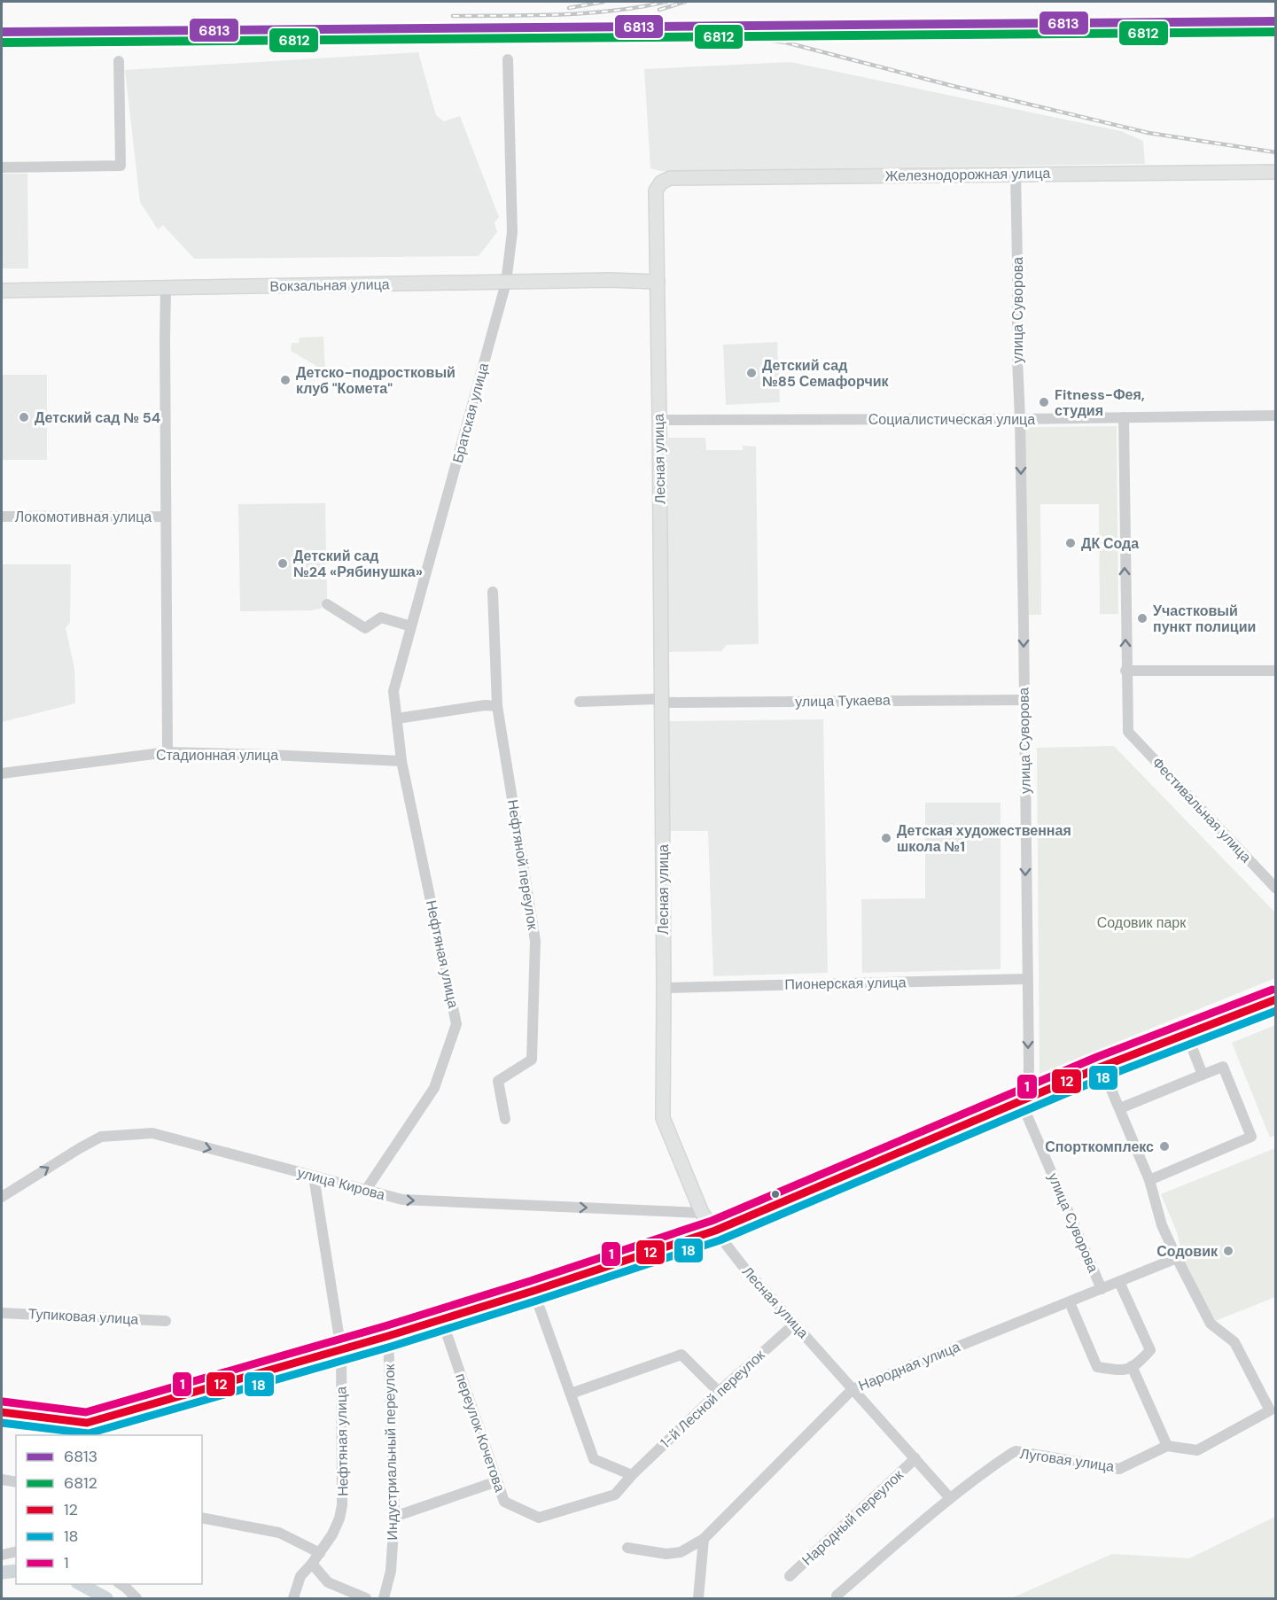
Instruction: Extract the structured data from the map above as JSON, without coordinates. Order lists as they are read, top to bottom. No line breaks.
{"streets":{"main road":["Железнодорожная улица","Вокзальная улица","Лесная улица"],"street":["улица Суворова","Братская улица","Социалистическая улица","Локомотивная улица","улица Тукаева","Стадионная улица","Фестивальная улица","Нефтяной переулок","Нефтяная улица","Пионерская улица","улица Кирова","Тупиковая улица","Народная улица","1-й Лесной переулок","переулок Кочетова","Индустриальный переулок","Луговая улица","Народный переулок"]},"crossings":[["Железнодорожная улица","улица Суворова"],["Железнодорожная улица","Лесная улица"],["Вокзальная улица","Братская улица"],["Вокзальная улица","Лесная улица"],["улица Суворова","Социалистическая улица"],["улица Суворова","улица Тукаева"],["улица Суворова","Пионерская улица"],["улица Суворова","Народная улица"],["Братская улица","Стадионная улица"],["Братская улица","Нефтяная улица"],["Социалистическая улица","Лесная улица"],["Лесная улица","улица Тукаева"],["Лесная улица","Пионерская улица"],["Лесная улица","улица Кирова"],["Лесная улица","Народная улица"],["Лесная улица","1-й Лесной переулок"],["Лесная улица","Луговая улица"],["Лесная улица","Народный переулок"],["Стадионная улица","Нефтяная улица"],["Нефтяная улица","улица Кирова"],["1-й Лесной переулок","переулок Кочетова"]],"one_way":["улица Суворова","улица Кирова"],"parks":["Содовик парк"],"places":["Детский сад №85 Семафорчик","Детско-подростковый клуб \"Комета\"","Fitness-Фея, студия","Детский сад № 54","ДК Сода","Детский сад №24 «Рябинушка»","Участковый пункт полиции","Детская художественная школа №1","Спорткомплекс","Содовик"],"lines":["transit line 6813","transit line 6812","transit line 1","transit line 12","transit line 18"],"legend":["6813","6812","12","18","1"]}
